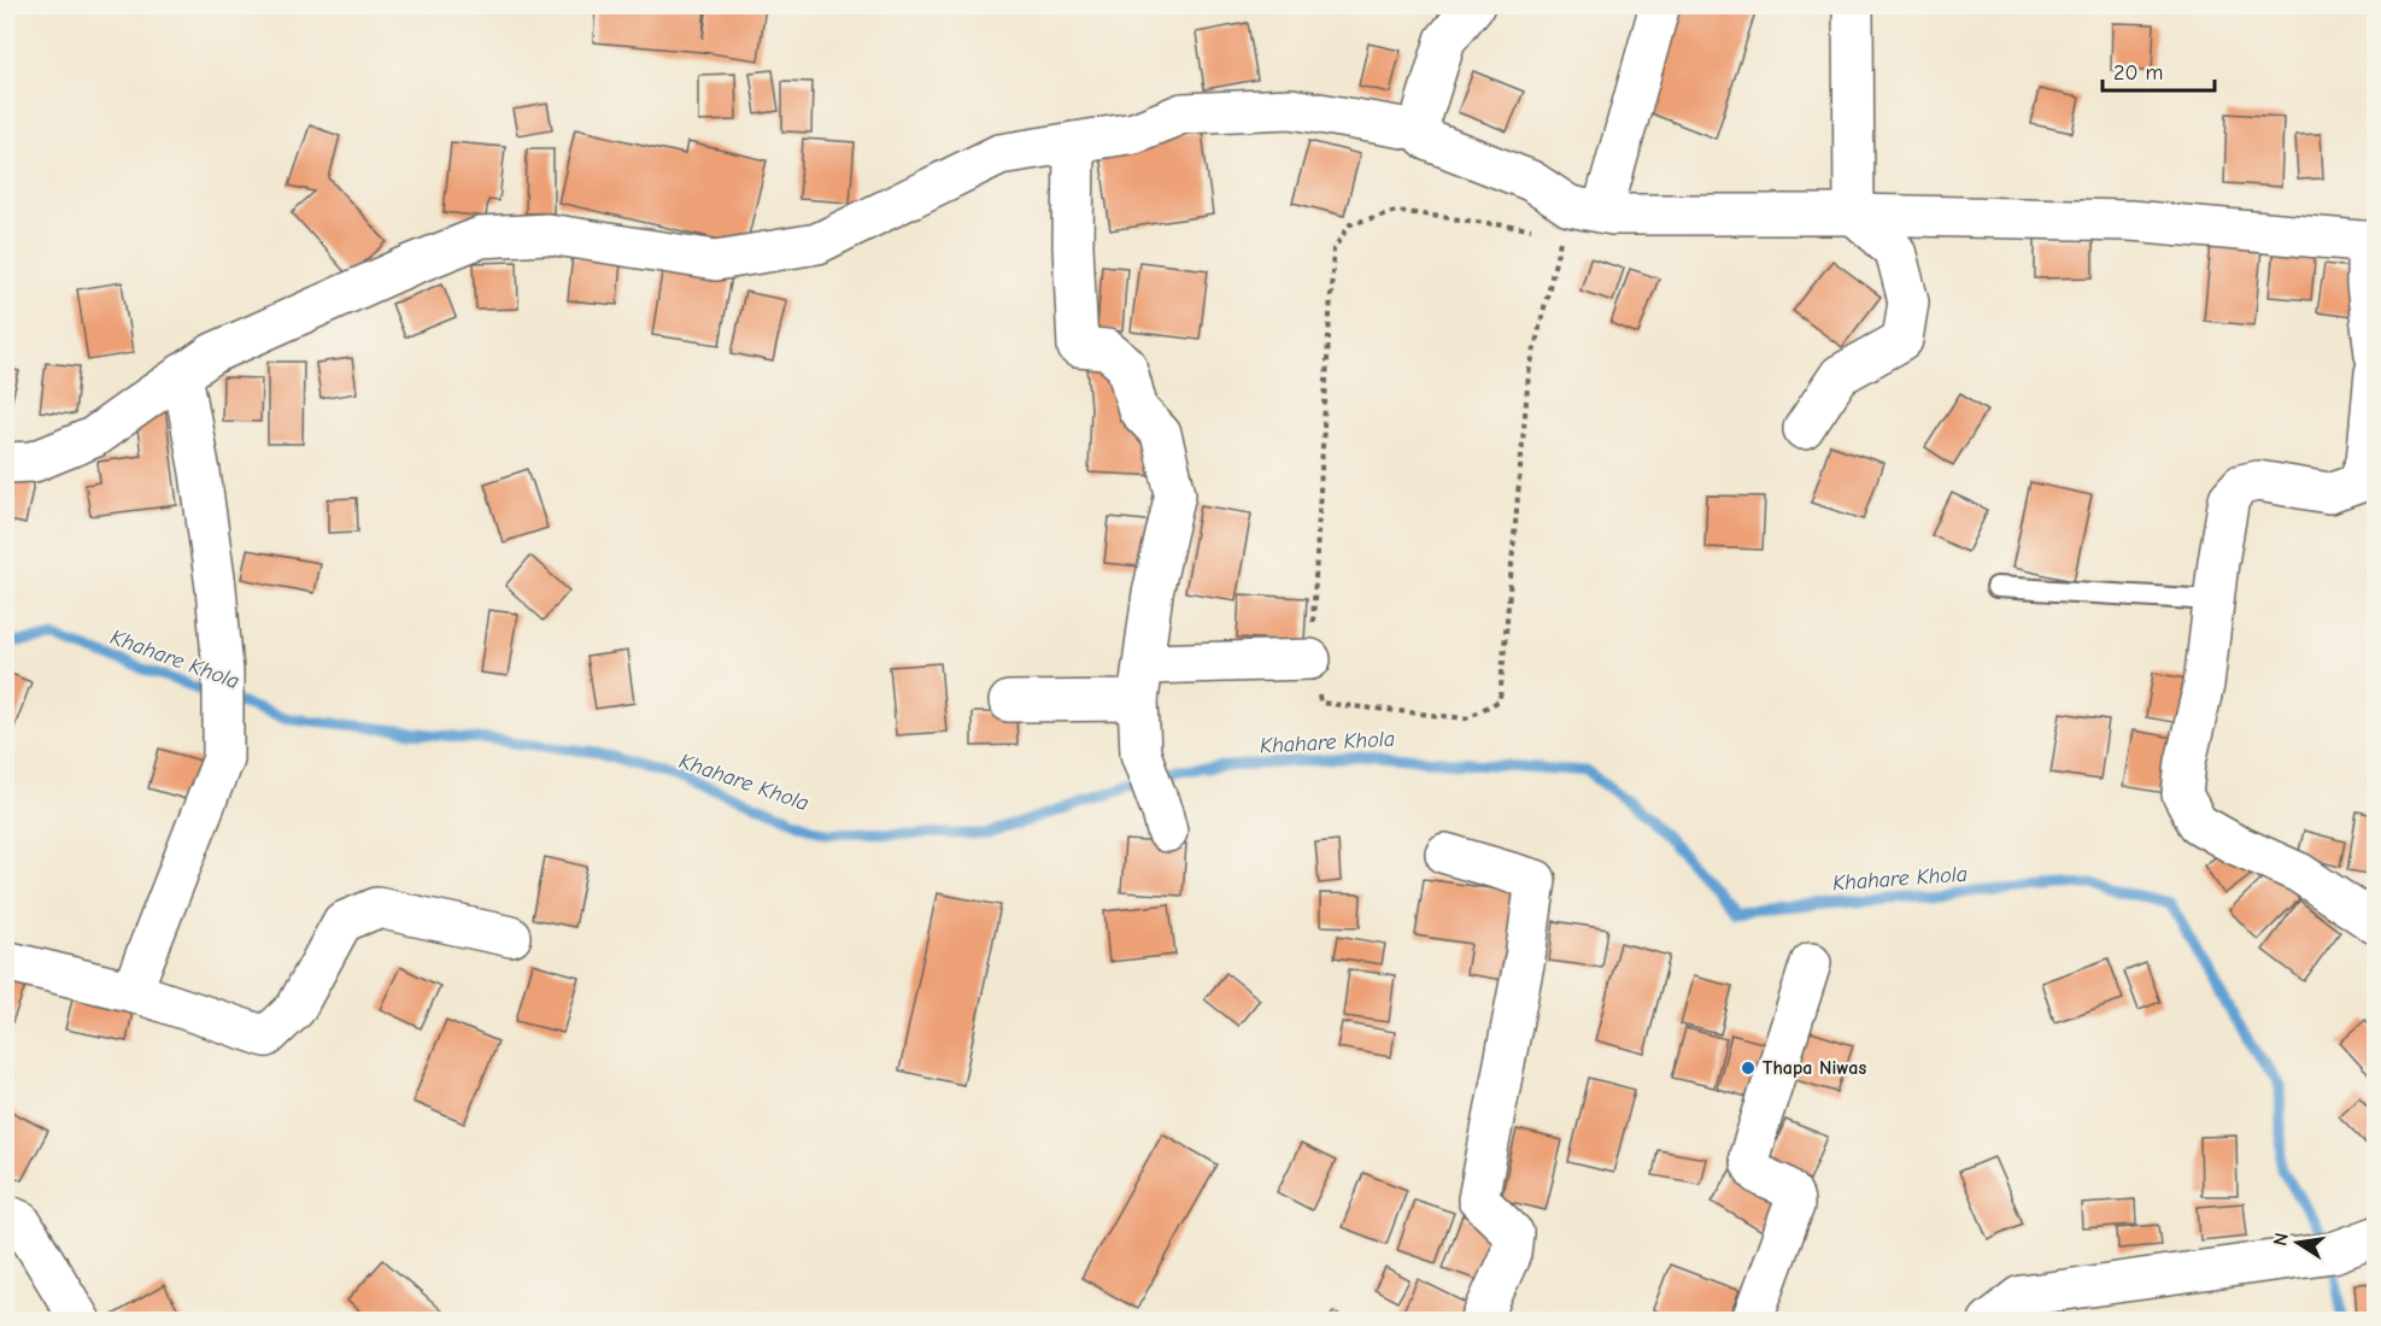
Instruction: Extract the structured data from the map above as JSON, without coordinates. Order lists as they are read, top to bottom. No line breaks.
{"water":["Khahare Khola"],"places":["Thapa Niwas"],"scale_bar":"20 m","north":"left"}
